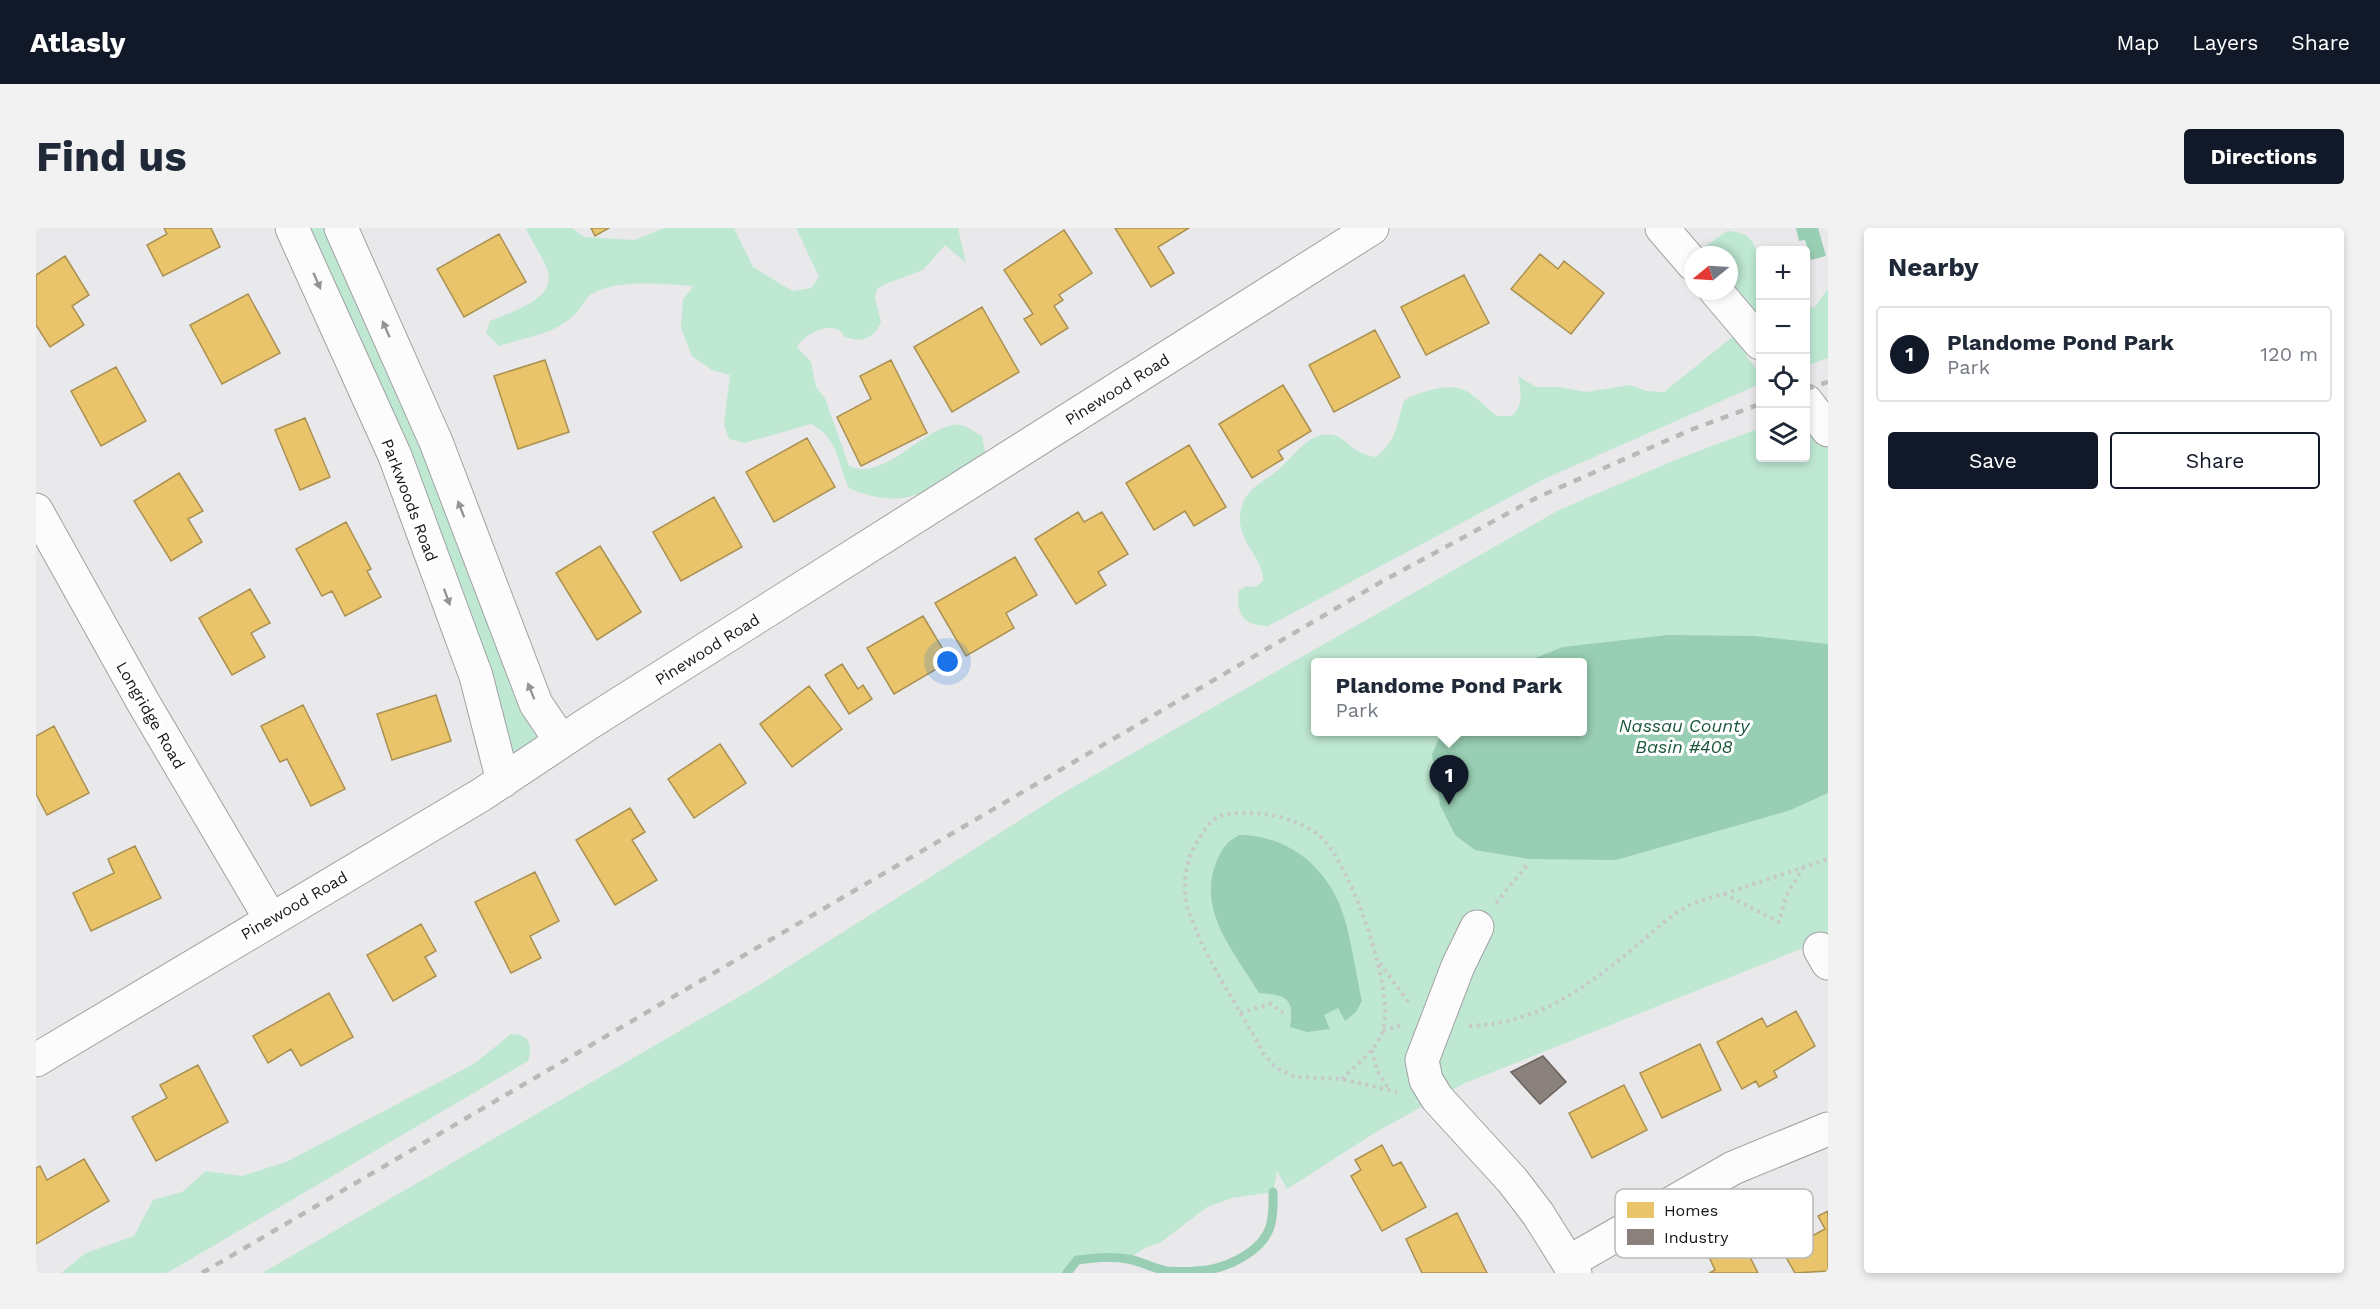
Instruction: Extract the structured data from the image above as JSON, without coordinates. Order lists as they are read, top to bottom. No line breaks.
{"streets":{"street":["Pinewood Road","Parkwoods Road","Longridge Road"]},"crossings":[["Pinewood Road","Parkwoods Road"],["Pinewood Road","Longridge Road"]],"water":["Nassau County Basin #408"],"legend":["Homes","Industry"],"north":"left","page":{"header":"Atlasly","nav":["Map","Layers","Share"],"buttons":["Directions",["Save","Share"]],"title":"Find us","heading":"Nearby","map_buttons":["+","−"],"list":[{"mark":"1","name":"Plandome Pond Park","note":"Park","value":"120 m"}],"popup":["Plandome Pond Park","Park"],"pins":"1"}}
